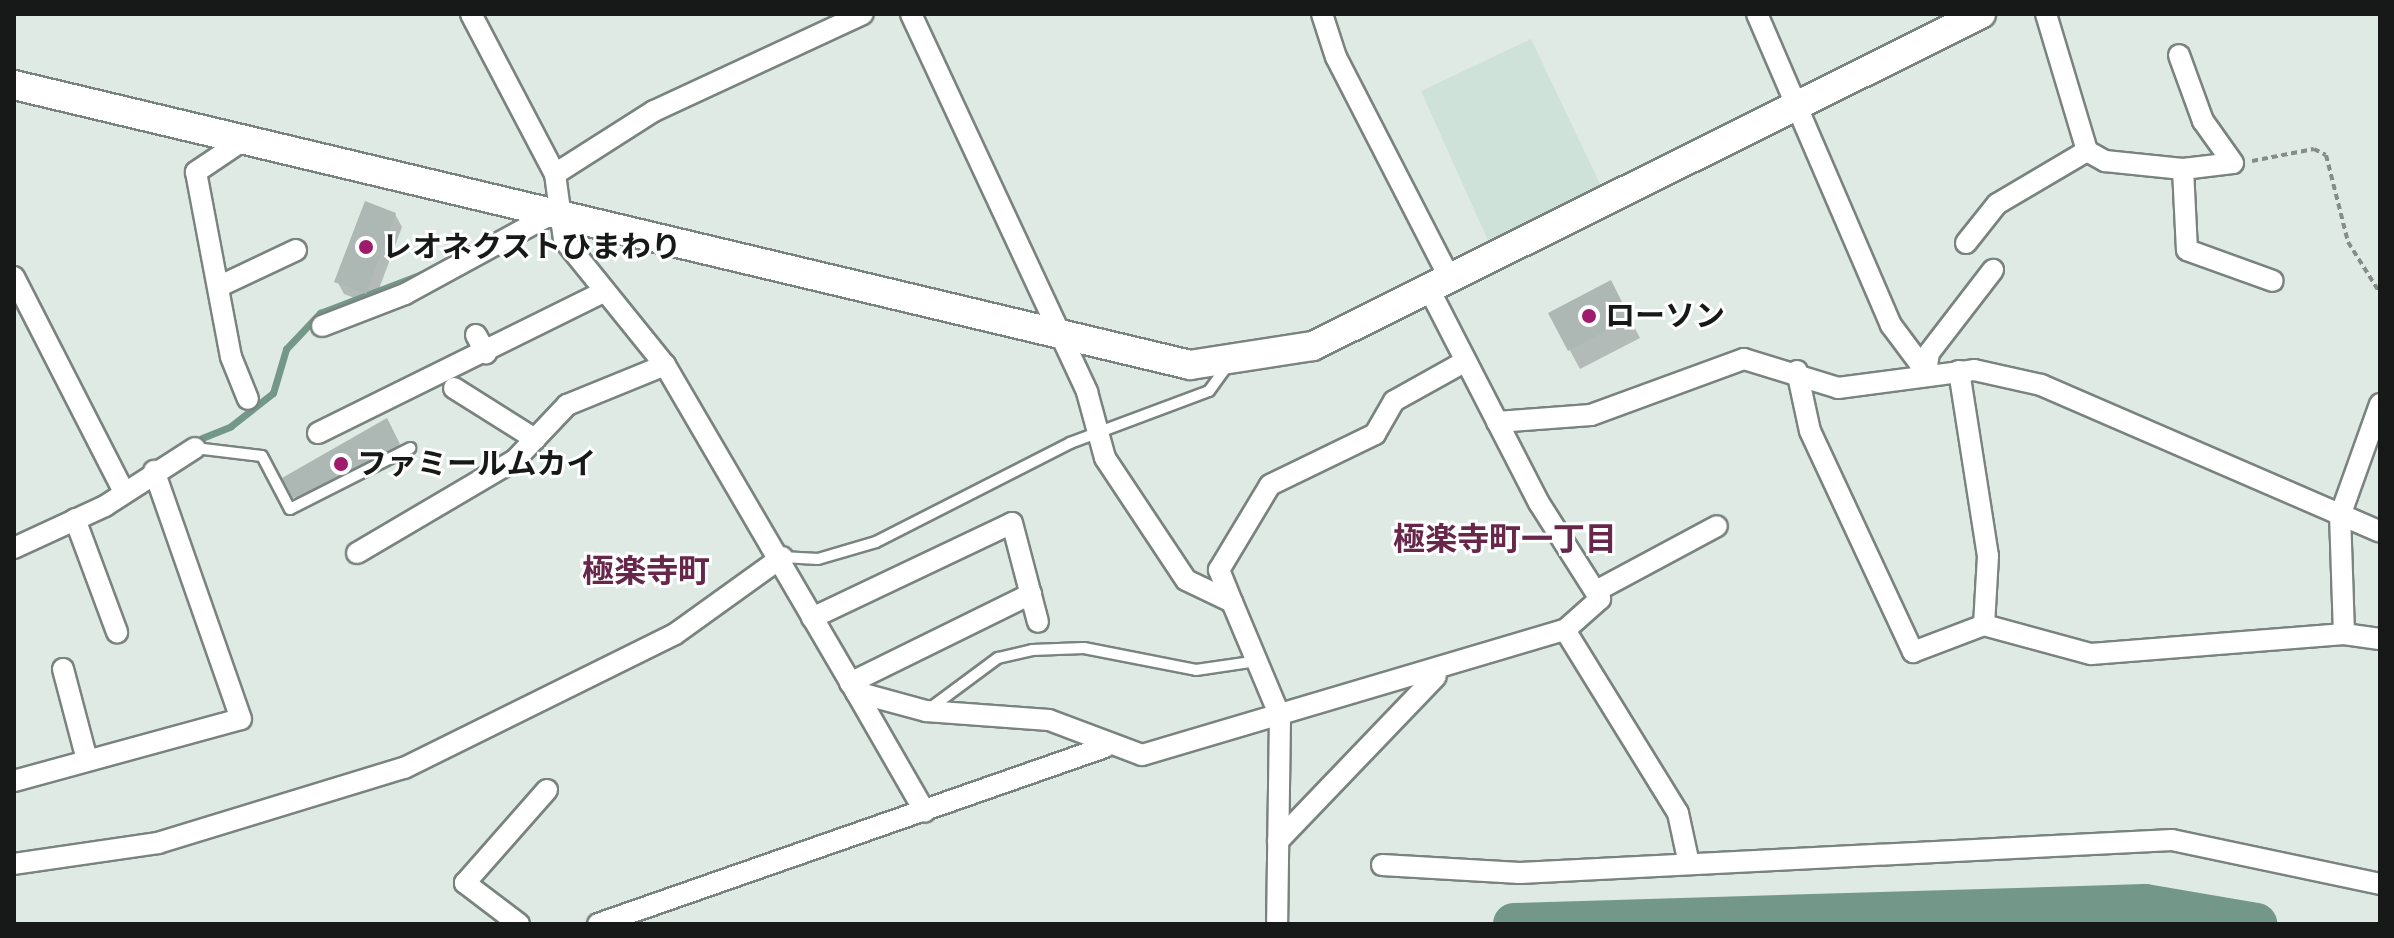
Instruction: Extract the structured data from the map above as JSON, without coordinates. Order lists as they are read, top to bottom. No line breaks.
{"districts":["極楽寺町一丁目","極楽寺町"],"places":["レオネクストひまわり","ローソン","ファミールムカイ"]}
